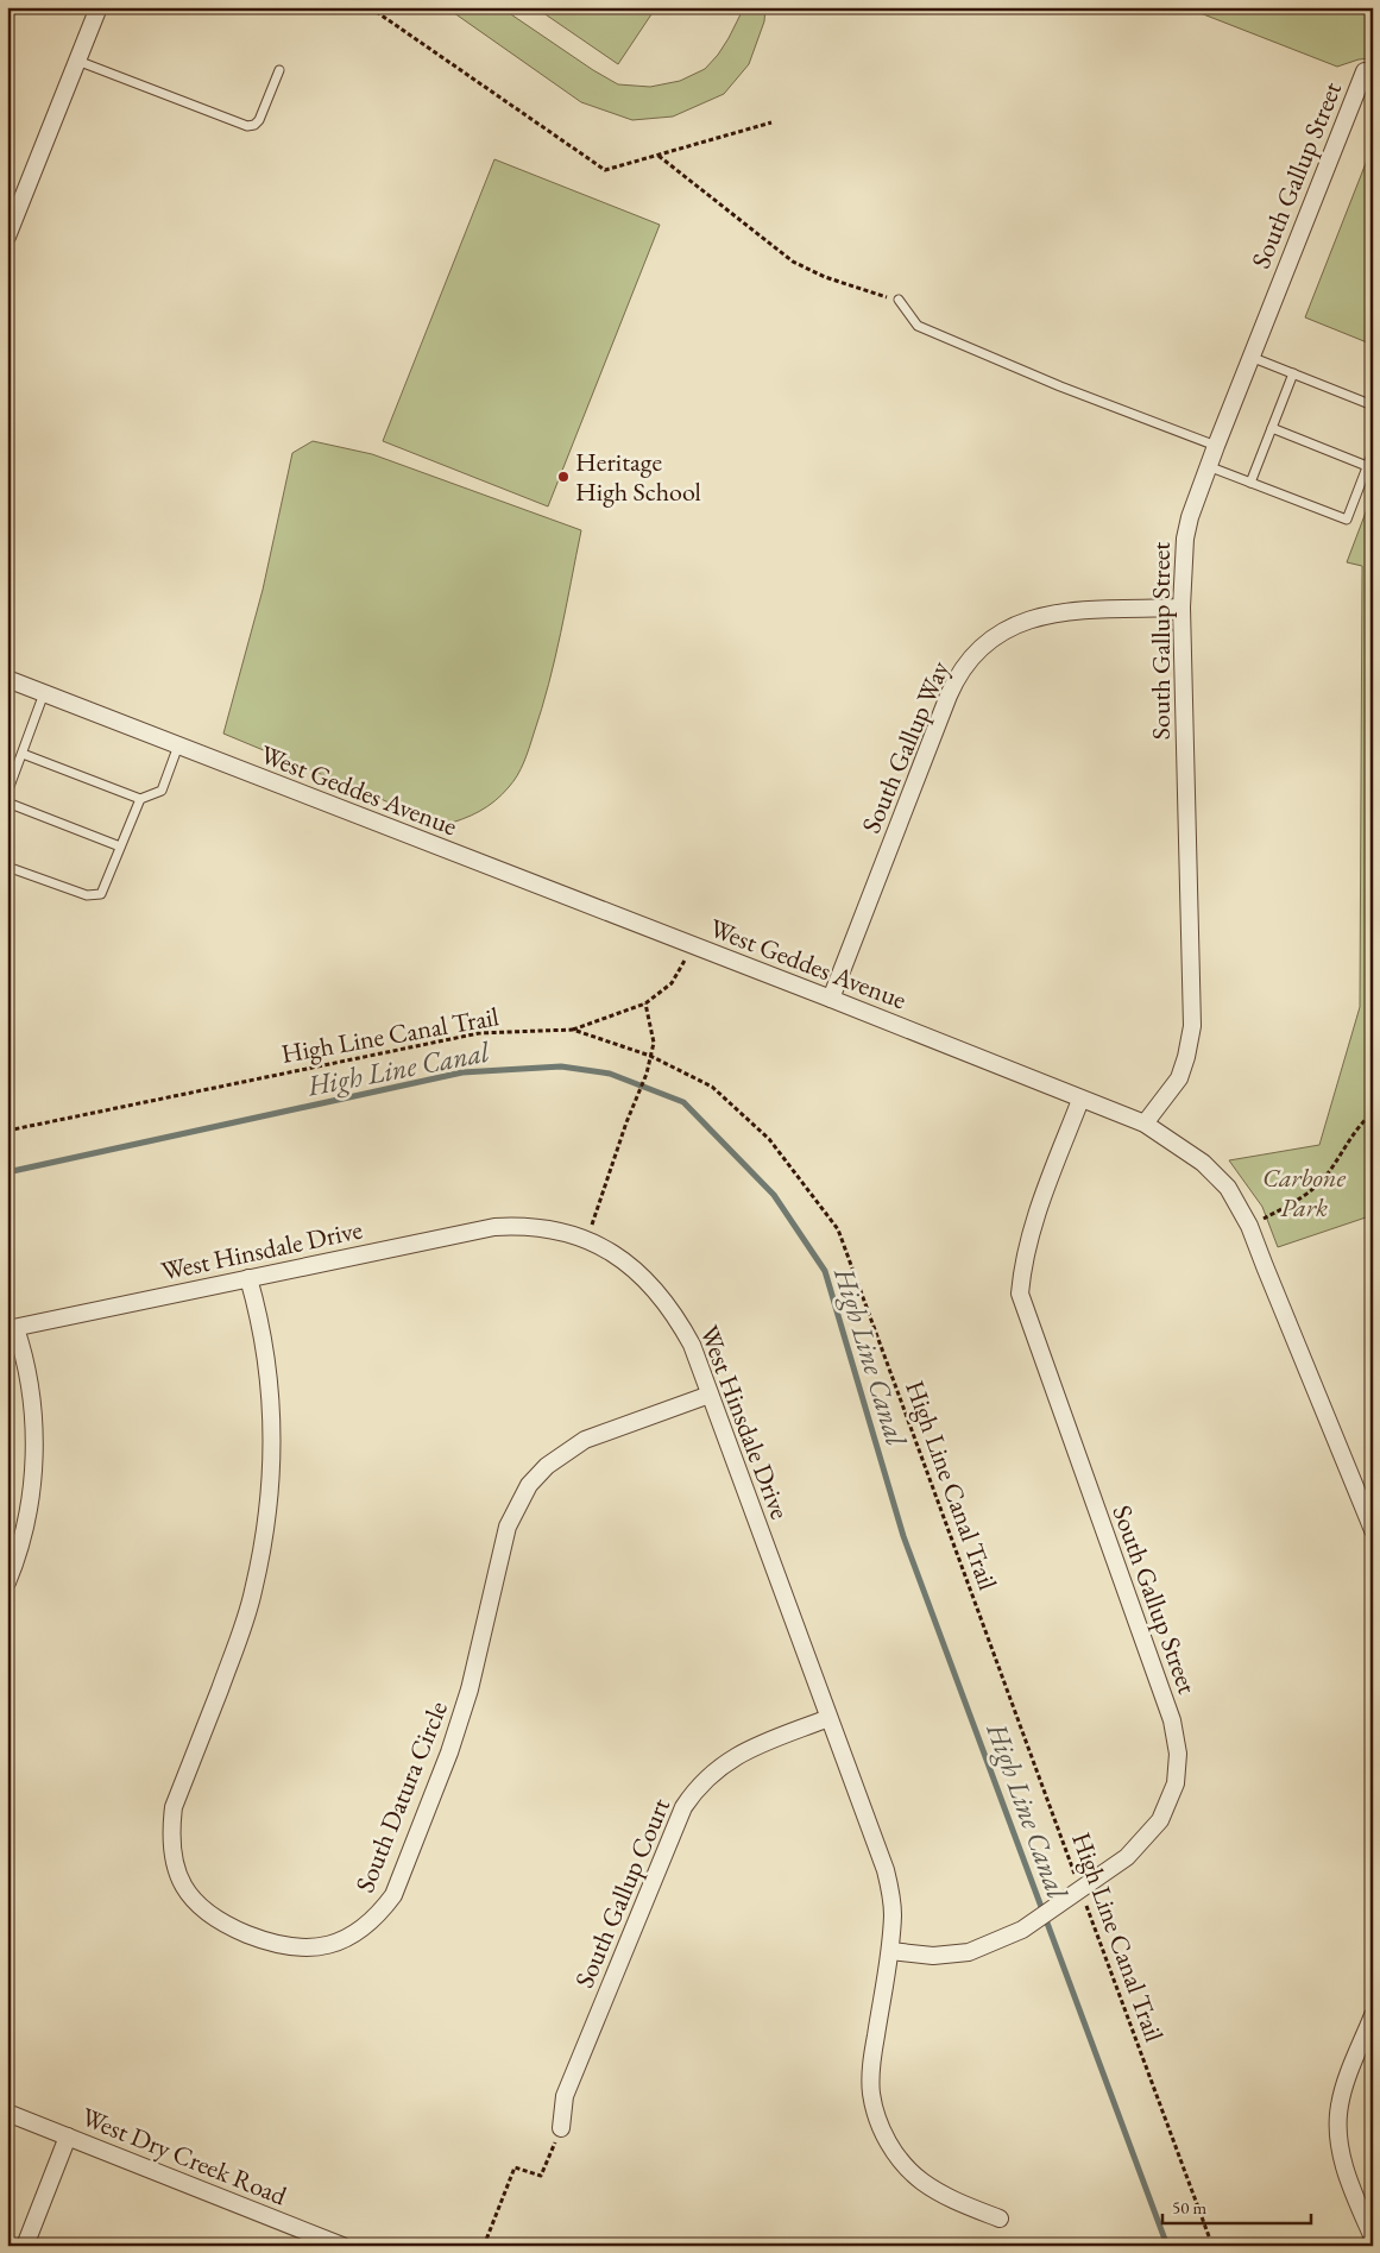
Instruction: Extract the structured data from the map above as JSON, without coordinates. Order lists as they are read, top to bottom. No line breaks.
{"streets":{"street":["South Gallup Street","South Gallup Way","West Geddes Avenue","West Hinsdale Drive","South Datura Circle","South Gallup Court","West Dry Creek Road"],"path":["High Line Canal Trail"]},"crossings":[["South Gallup Street","South Gallup Way"],["South Gallup Street","West Geddes Avenue"],["South Gallup Street","High Line Canal Trail"],["South Gallup Street","West Hinsdale Drive"],["South Gallup Way","West Geddes Avenue"],["West Hinsdale Drive","South Datura Circle"],["West Hinsdale Drive","South Gallup Court"]],"water":["High Line Canal"],"parks":["Carbone Park"],"places":["Heritage High School"],"scale_bar":"50 m"}
